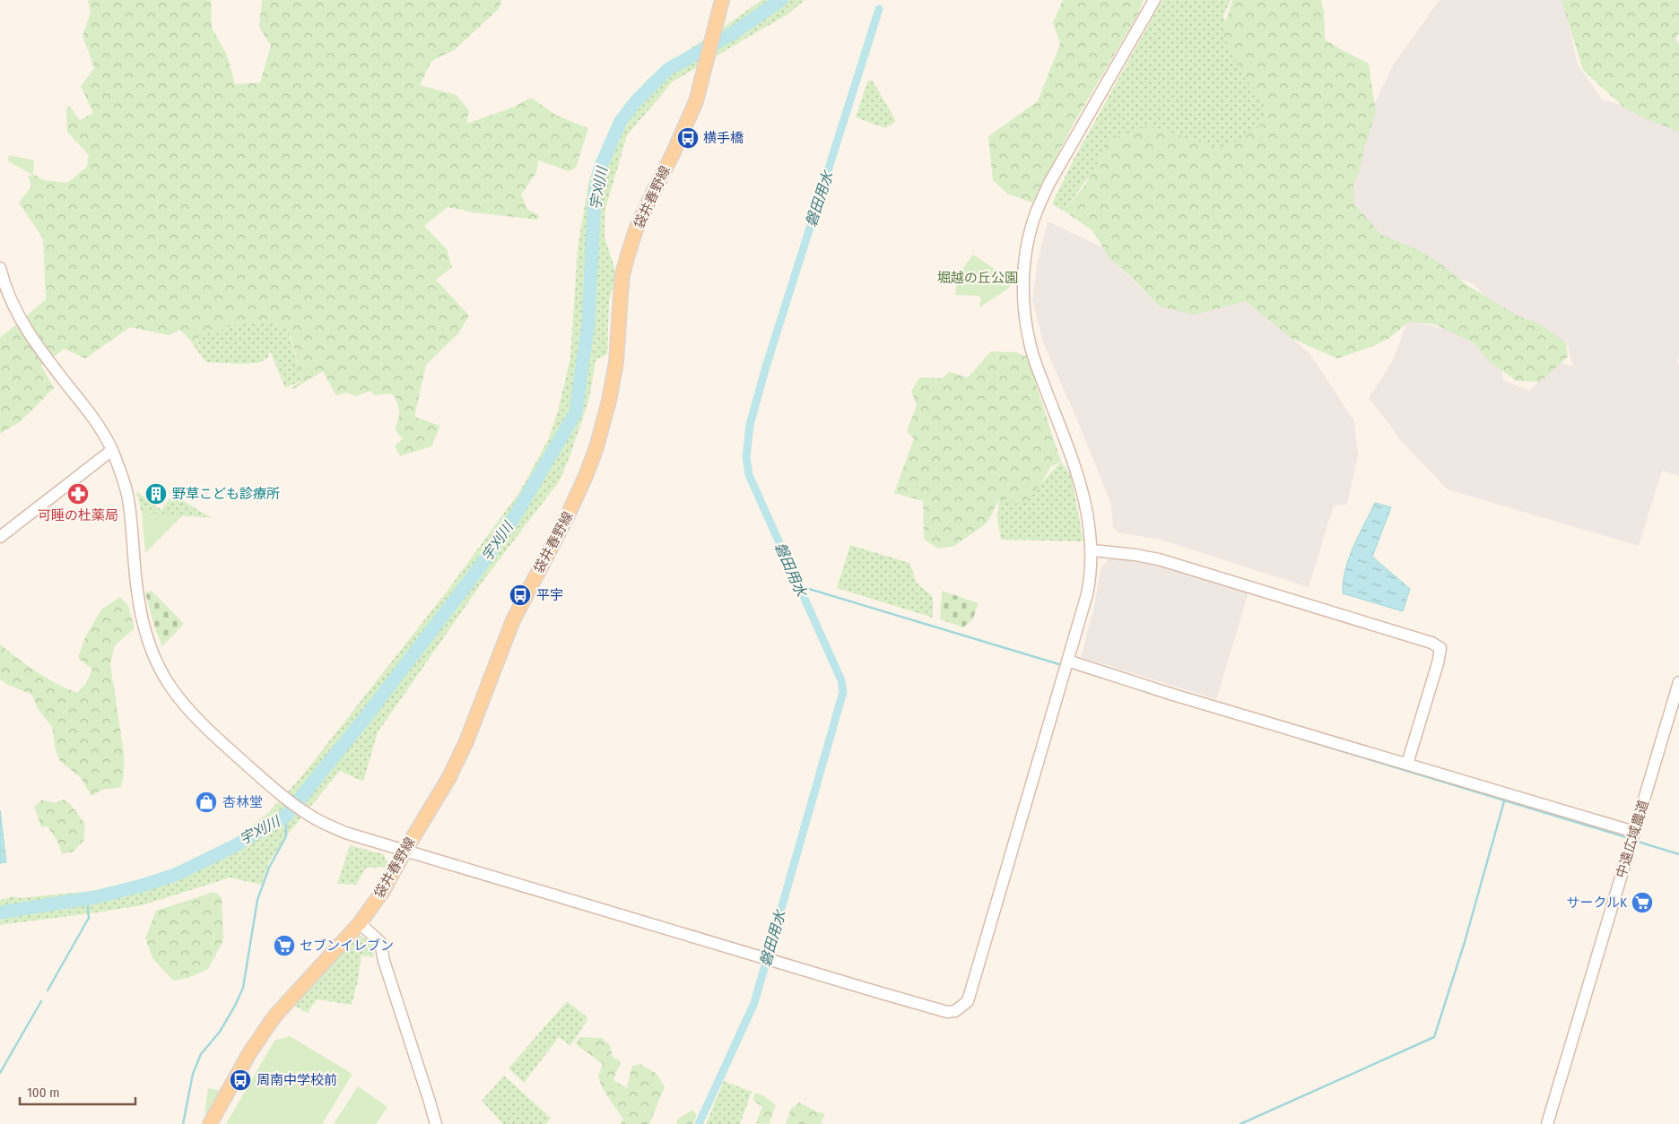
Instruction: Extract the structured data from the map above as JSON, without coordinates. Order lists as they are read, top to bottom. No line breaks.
{"streets":{"main road":["袋井春野線"],"street":["中遠広域農道"]},"water":["宇刈川","磐田用水"],"parks":["堀越の丘公園"],"places":{"bus stop":["横手橋","平宇","周南中学校前"],"pharmacy":["可睡の杜薬局"],"building":["野草こども診療所"],"shop":["杏林堂"],"supermarket":["サークルK","セブンイレブン"]},"scale_bar":"100 m"}
